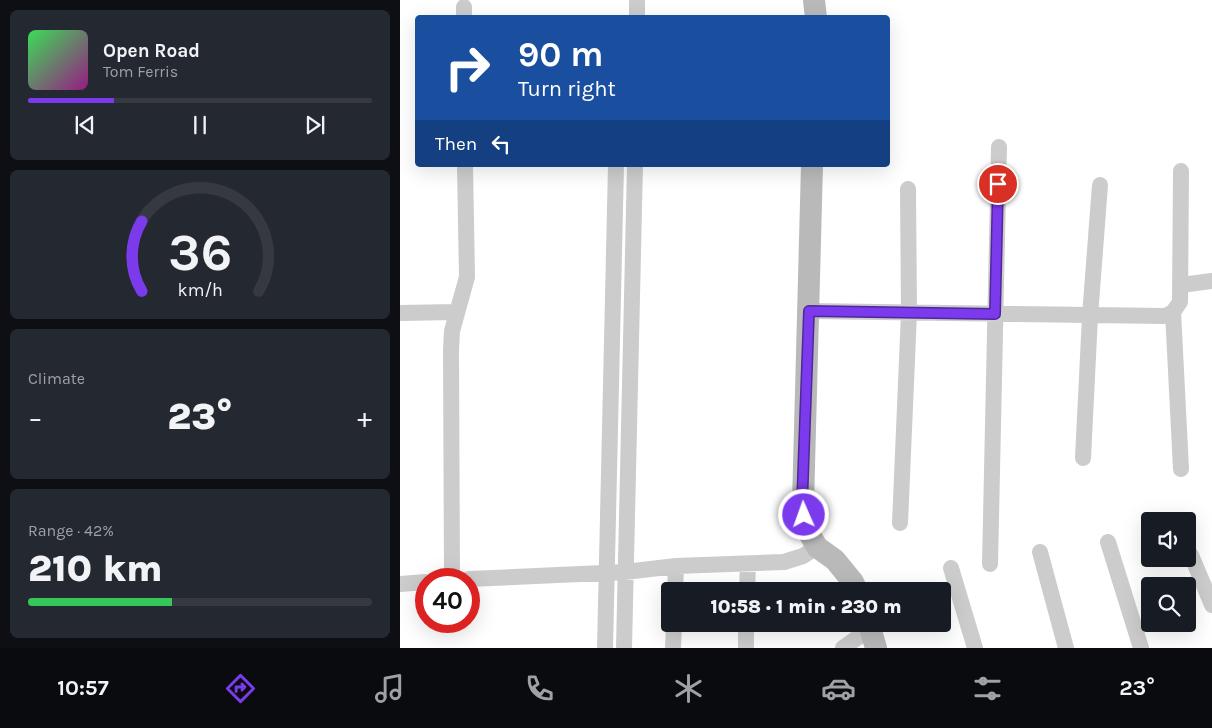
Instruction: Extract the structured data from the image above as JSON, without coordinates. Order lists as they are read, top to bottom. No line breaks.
{"page":{"turn":["90 m","Turn right"],"song":["Open Road","Tom Ferris"],"then":"Then","tile":["Climate",["Range · 42%","210 km"]],"heat":["−","23°","+"],"limit":"40","trip":"10:58 · 1 min · 230 m","tabs":["10:57","23°"],"gauge":["36","km/h"]}}
